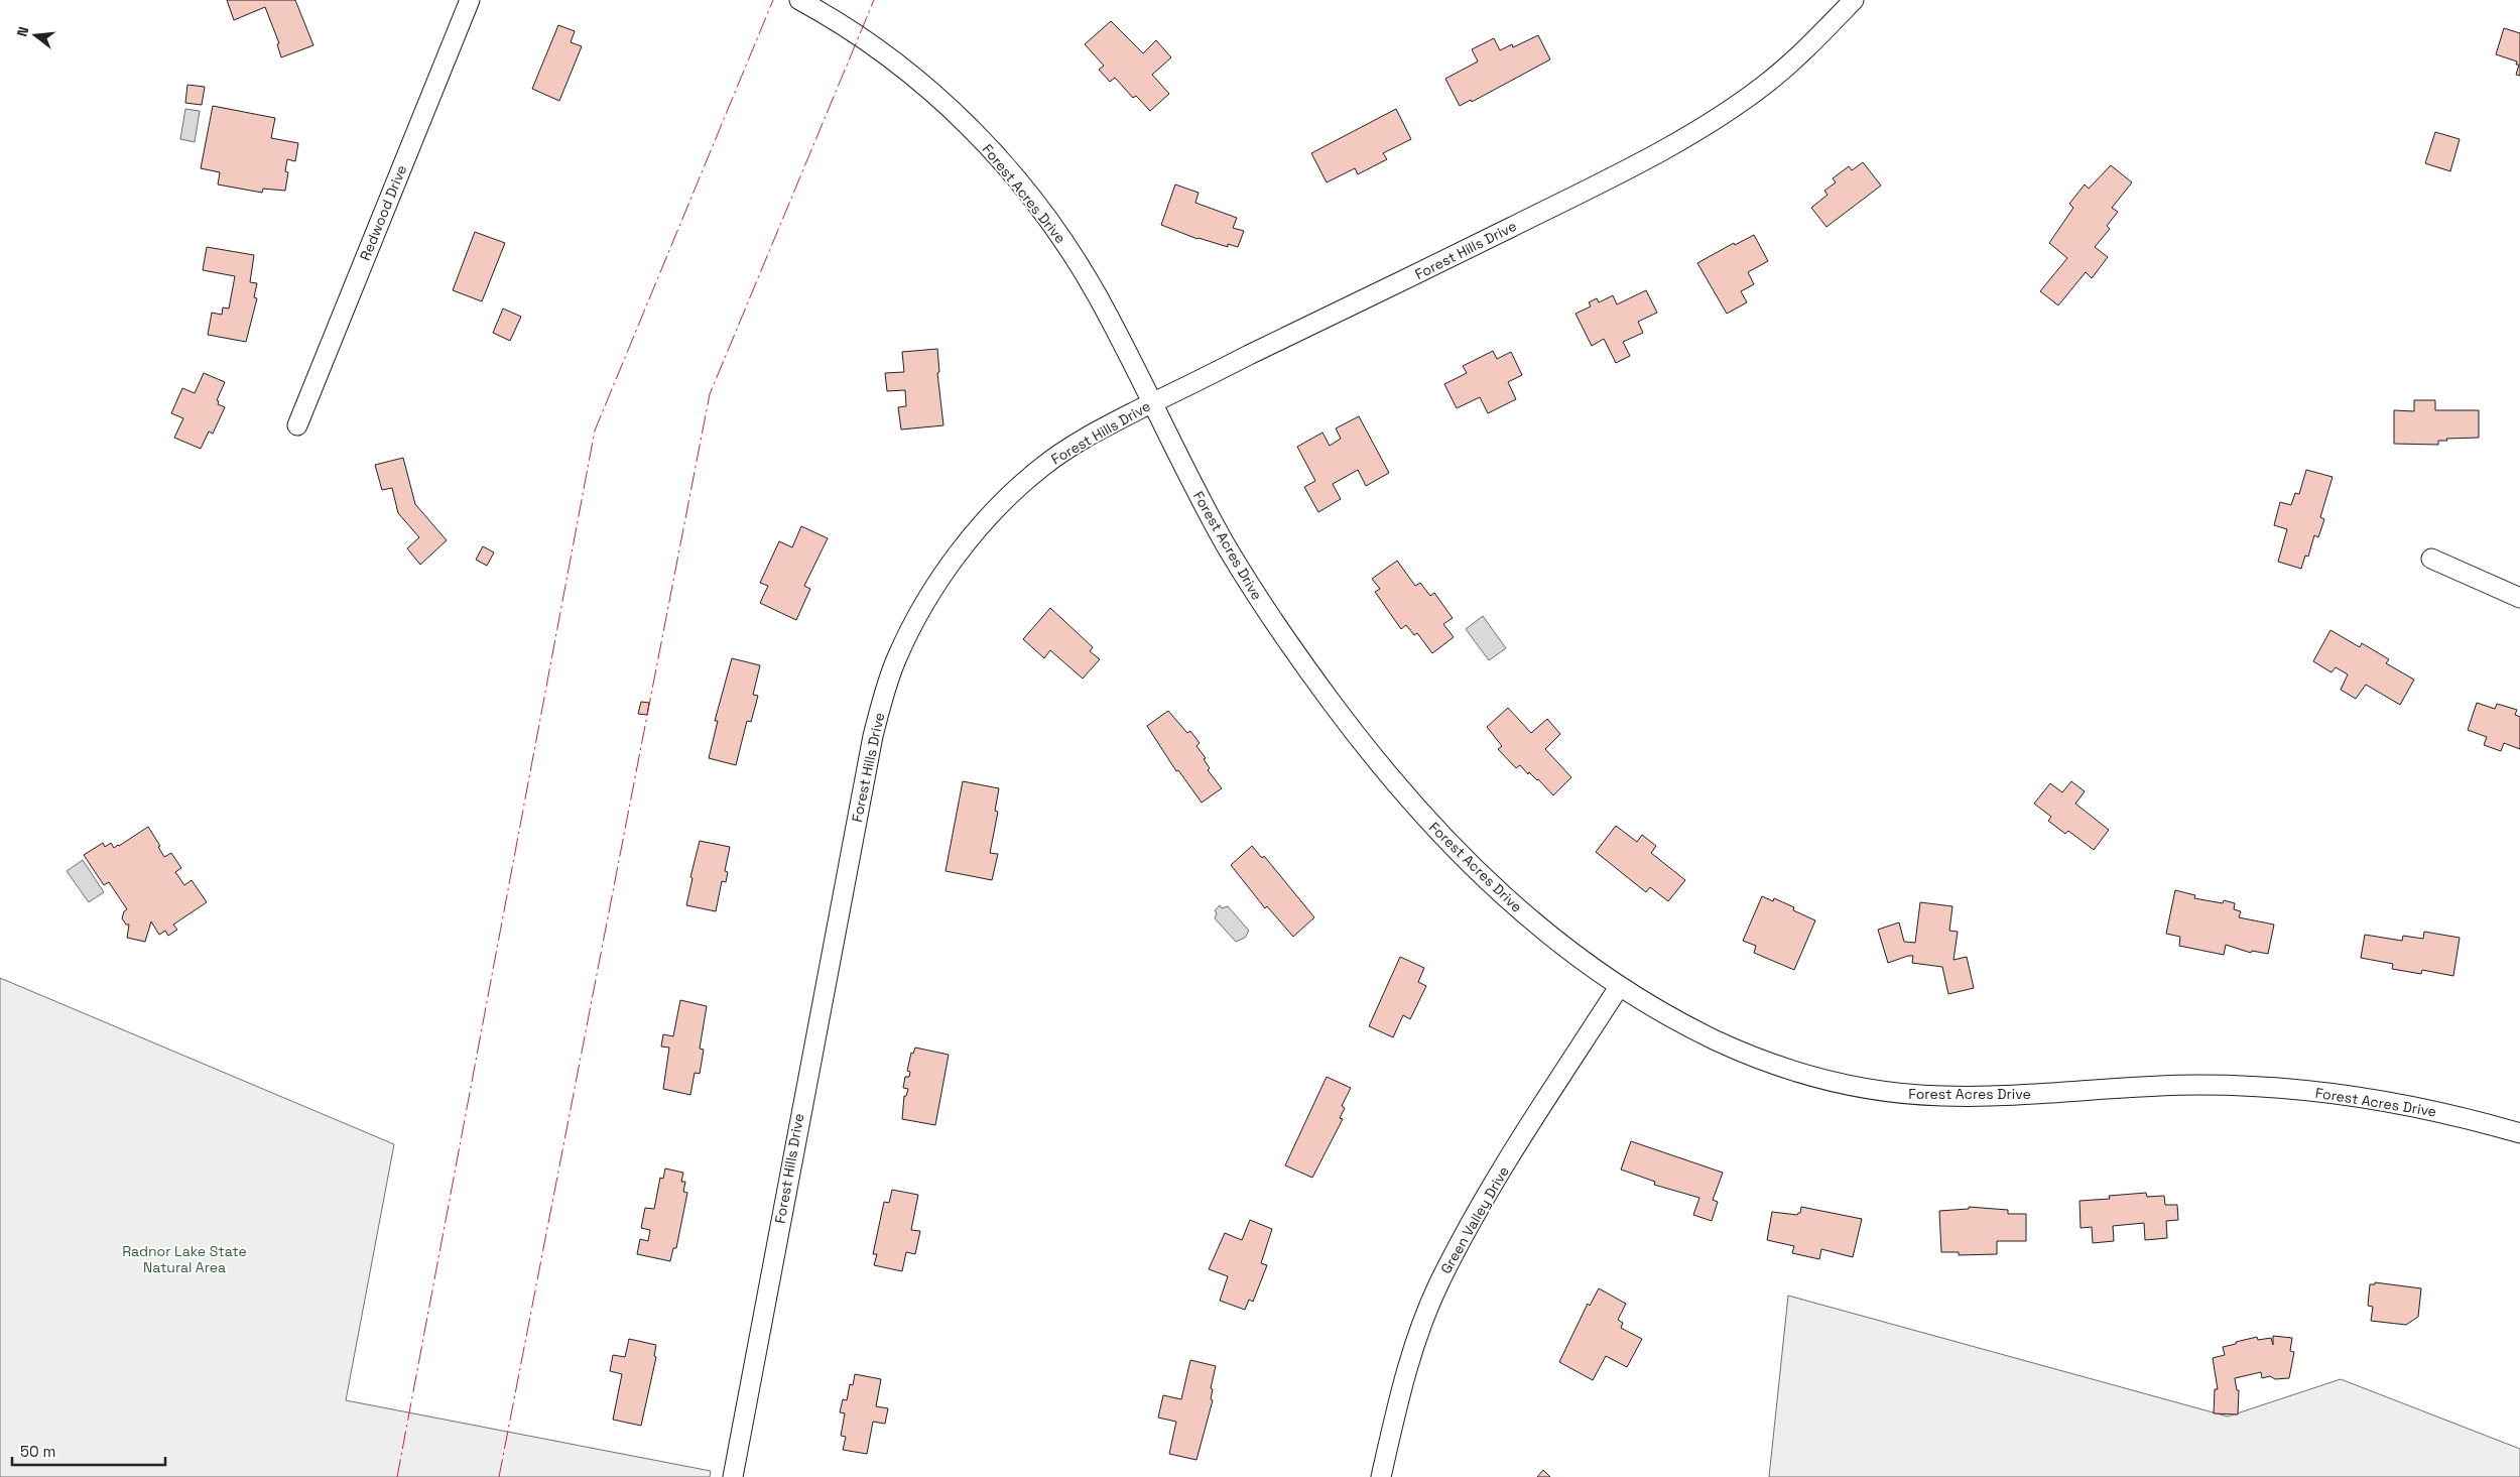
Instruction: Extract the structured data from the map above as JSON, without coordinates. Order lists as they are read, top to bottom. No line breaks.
{"streets":{"street":["Forest Acres Drive","Redwood Drive","Forest Hills Drive","Green Valley Drive"]},"crossings":[["Forest Acres Drive","Forest Hills Drive"],["Forest Acres Drive","Green Valley Drive"]],"parks":["Radnor Lake State Natural Area"],"scale_bar":"50 m","north":"left"}
